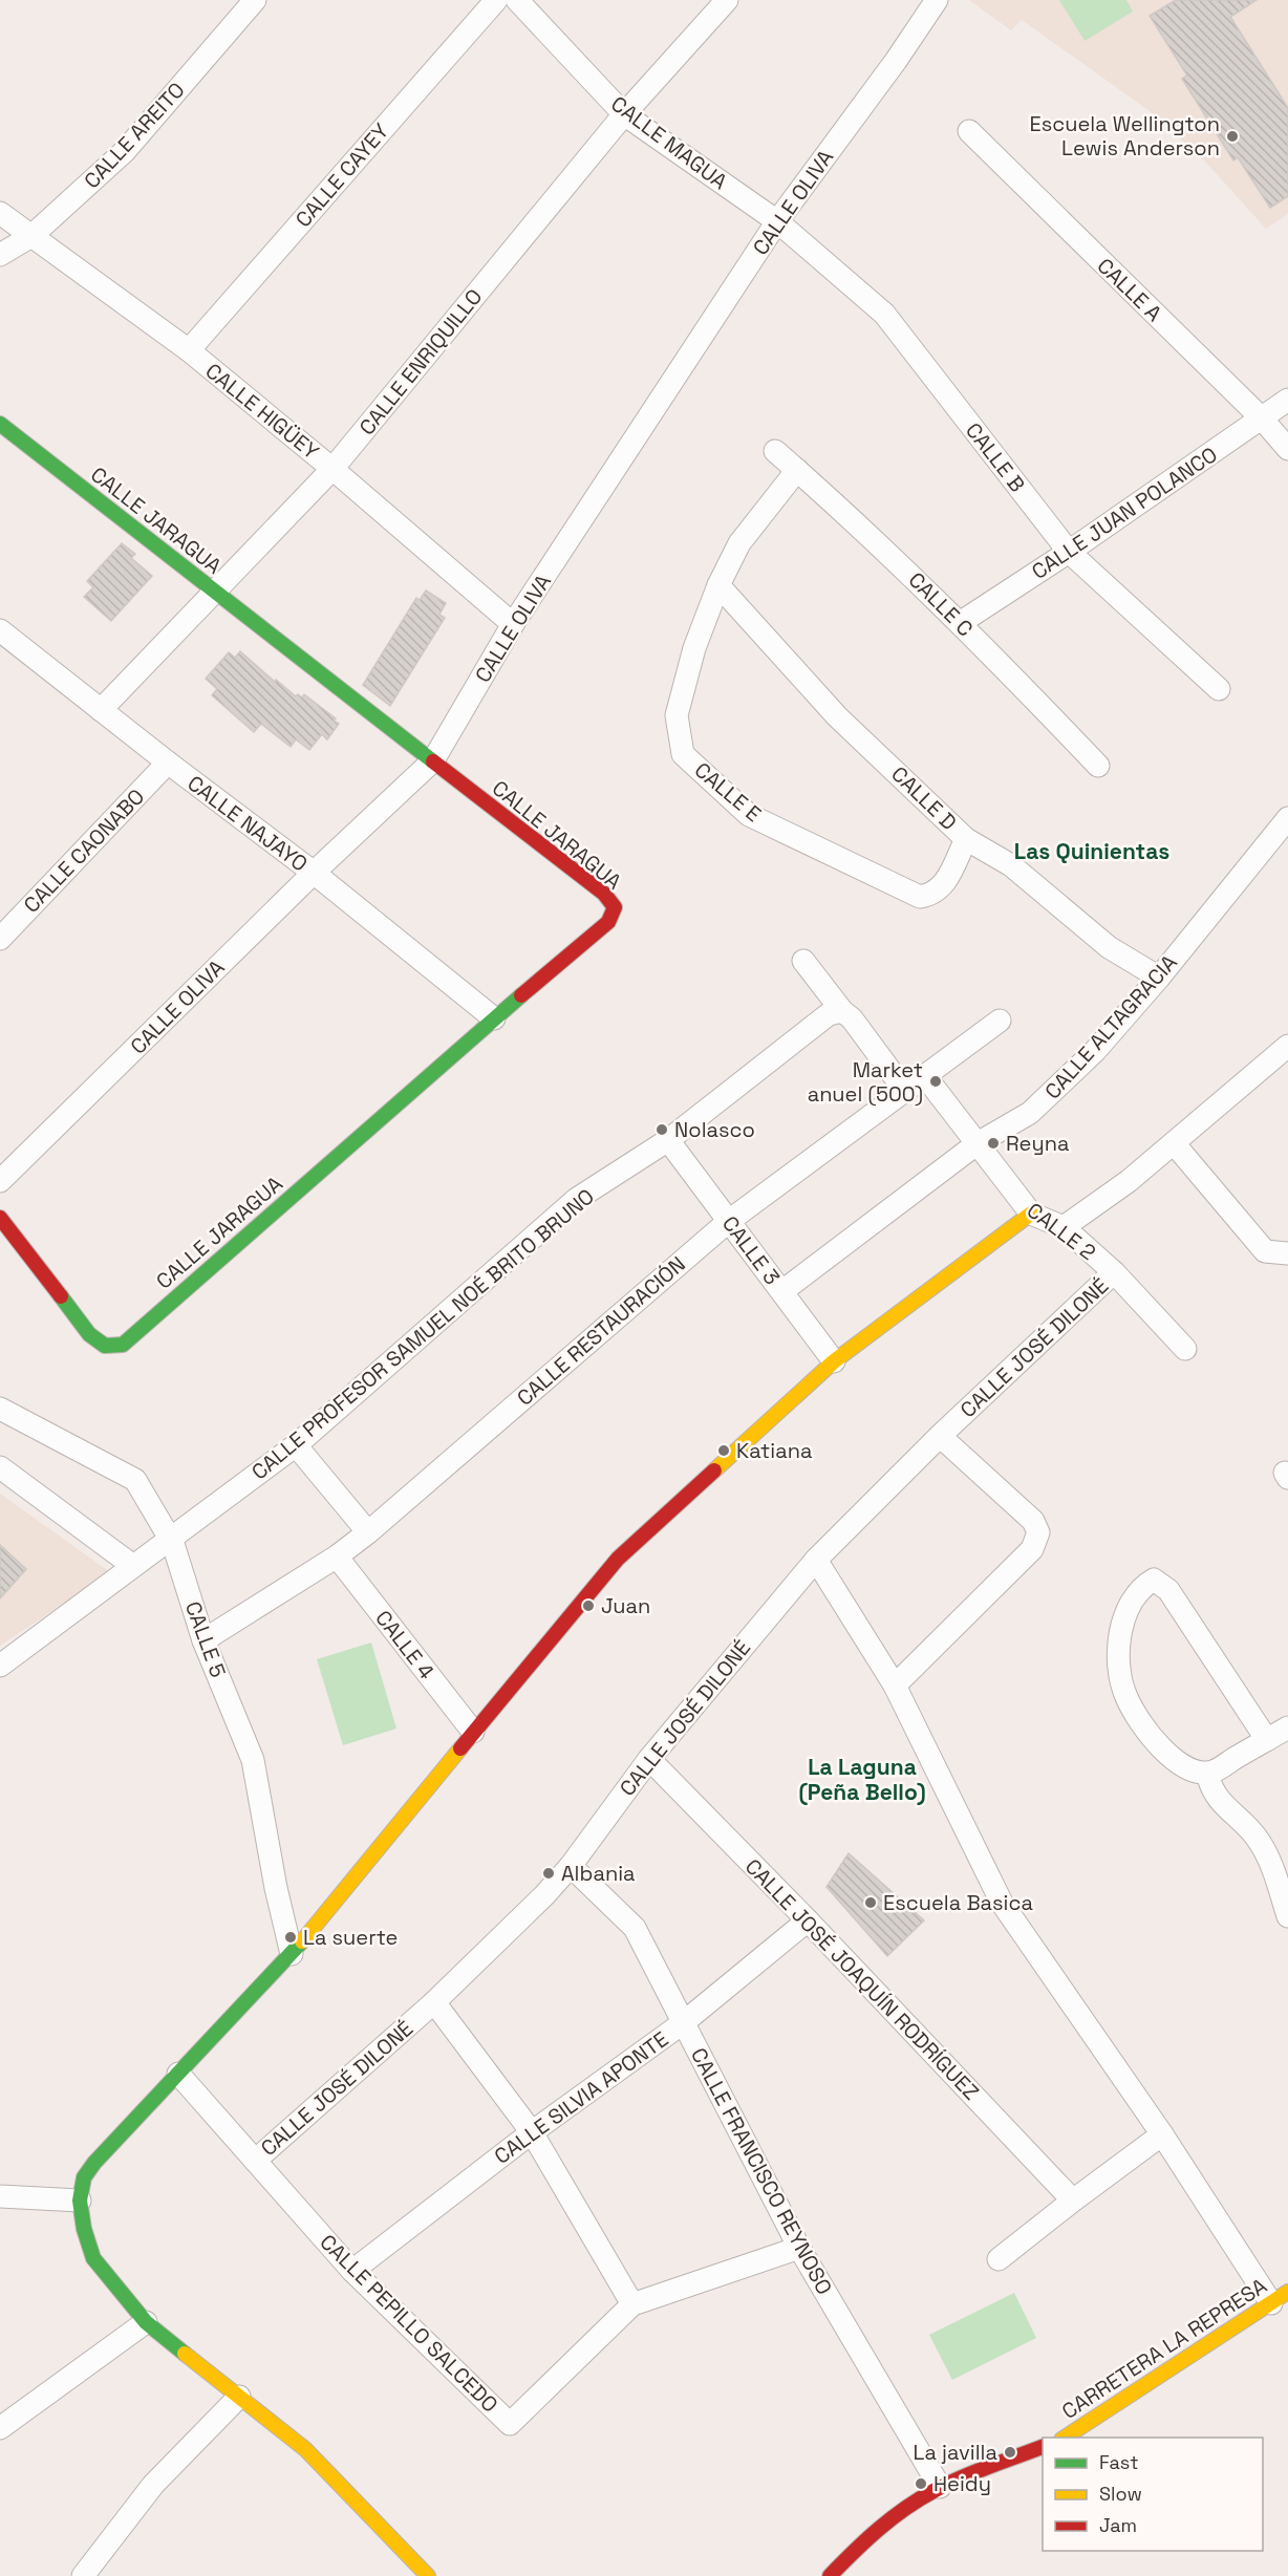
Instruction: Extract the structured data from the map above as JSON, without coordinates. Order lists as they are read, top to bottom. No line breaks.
{"streets":{"street":["CALLE AREITO","CALLE MAGUA","CALLE CAYEY","CALLE OLIVA","CALLE A","CALLE ENRIQUILLO","CALLE HIGÜEY","CALLE B","CALLE JUAN POLANCO","CALLE JARAGUA","CALLE C","CALLE E","CALLE D","CALLE NAJAYO","CALLE CAONABO","CALLE ALTAGRACIA","CALLE 2","CALLE 3","CALLE RESTAURACIÓN","CALLE PROFESOR SAMUEL NOÉ BRITO BRUNO","CALLE JOSÉ DILONÉ","CALLE 5","CALLE 4","CALLE JOSÉ JOAQUÍN RODRÍGUEZ","CALLE SILVIA APONTE","CALLE FRANCISCO REYNOSO","CALLE PEPILLO SALCEDO","CARRETERA LA REPRESA"]},"crossings":[["CALLE AREITO","CALLE HIGÜEY"],["CALLE MAGUA","CALLE OLIVA"],["CALLE MAGUA","CALLE ENRIQUILLO"],["CALLE MAGUA","CALLE B"],["CALLE CAYEY","CALLE HIGÜEY"],["CALLE OLIVA","CALLE HIGÜEY"],["CALLE OLIVA","CALLE B"],["CALLE OLIVA","CALLE JARAGUA"],["CALLE OLIVA","CALLE NAJAYO"],["CALLE A","CALLE JUAN POLANCO"],["CALLE ENRIQUILLO","CALLE HIGÜEY"],["CALLE ENRIQUILLO","CALLE JARAGUA"],["CALLE ENRIQUILLO","CALLE NAJAYO"],["CALLE B","CALLE JUAN POLANCO"],["CALLE JUAN POLANCO","CALLE C"],["CALLE JARAGUA","CALLE NAJAYO"],["CALLE C","CALLE E"],["CALLE E","CALLE D"],["CALLE D","CALLE ALTAGRACIA"],["CALLE NAJAYO","CALLE CAONABO"],["CALLE ALTAGRACIA","CALLE 2"],["CALLE ALTAGRACIA","CALLE 3"],["CALLE 2","CALLE RESTAURACIÓN"],["CALLE 2","CALLE JOSÉ DILONÉ"],["CALLE 3","CALLE RESTAURACIÓN"],["CALLE 3","CALLE PROFESOR SAMUEL NOÉ BRITO BRUNO"],["CALLE RESTAURACIÓN","CALLE 5"],["CALLE RESTAURACIÓN","CALLE 4"],["CALLE PROFESOR SAMUEL NOÉ BRITO BRUNO","CALLE 5"],["CALLE JOSÉ DILONÉ","CALLE JOSÉ JOAQUÍN RODRÍGUEZ"],["CALLE JOSÉ DILONÉ","CALLE FRANCISCO REYNOSO"],["CALLE JOSÉ DILONÉ","CALLE PEPILLO SALCEDO"],["CALLE JOSÉ JOAQUÍN RODRÍGUEZ","CALLE SILVIA APONTE"],["CALLE SILVIA APONTE","CALLE FRANCISCO REYNOSO"],["CALLE SILVIA APONTE","CALLE PEPILLO SALCEDO"],["CALLE FRANCISCO REYNOSO","CALLE PEPILLO SALCEDO"]],"districts":["Las Quinientas","La Laguna (Peña Bello)"],"places":["Escuela Wellington Lewis Anderson","Market anuel (500)","Nolasco","Reyna","Katiana","Juan","Albania","Escuela Basica","La suerte","La javilla","Heidy"],"legend":["Fast","Slow","Jam"]}
